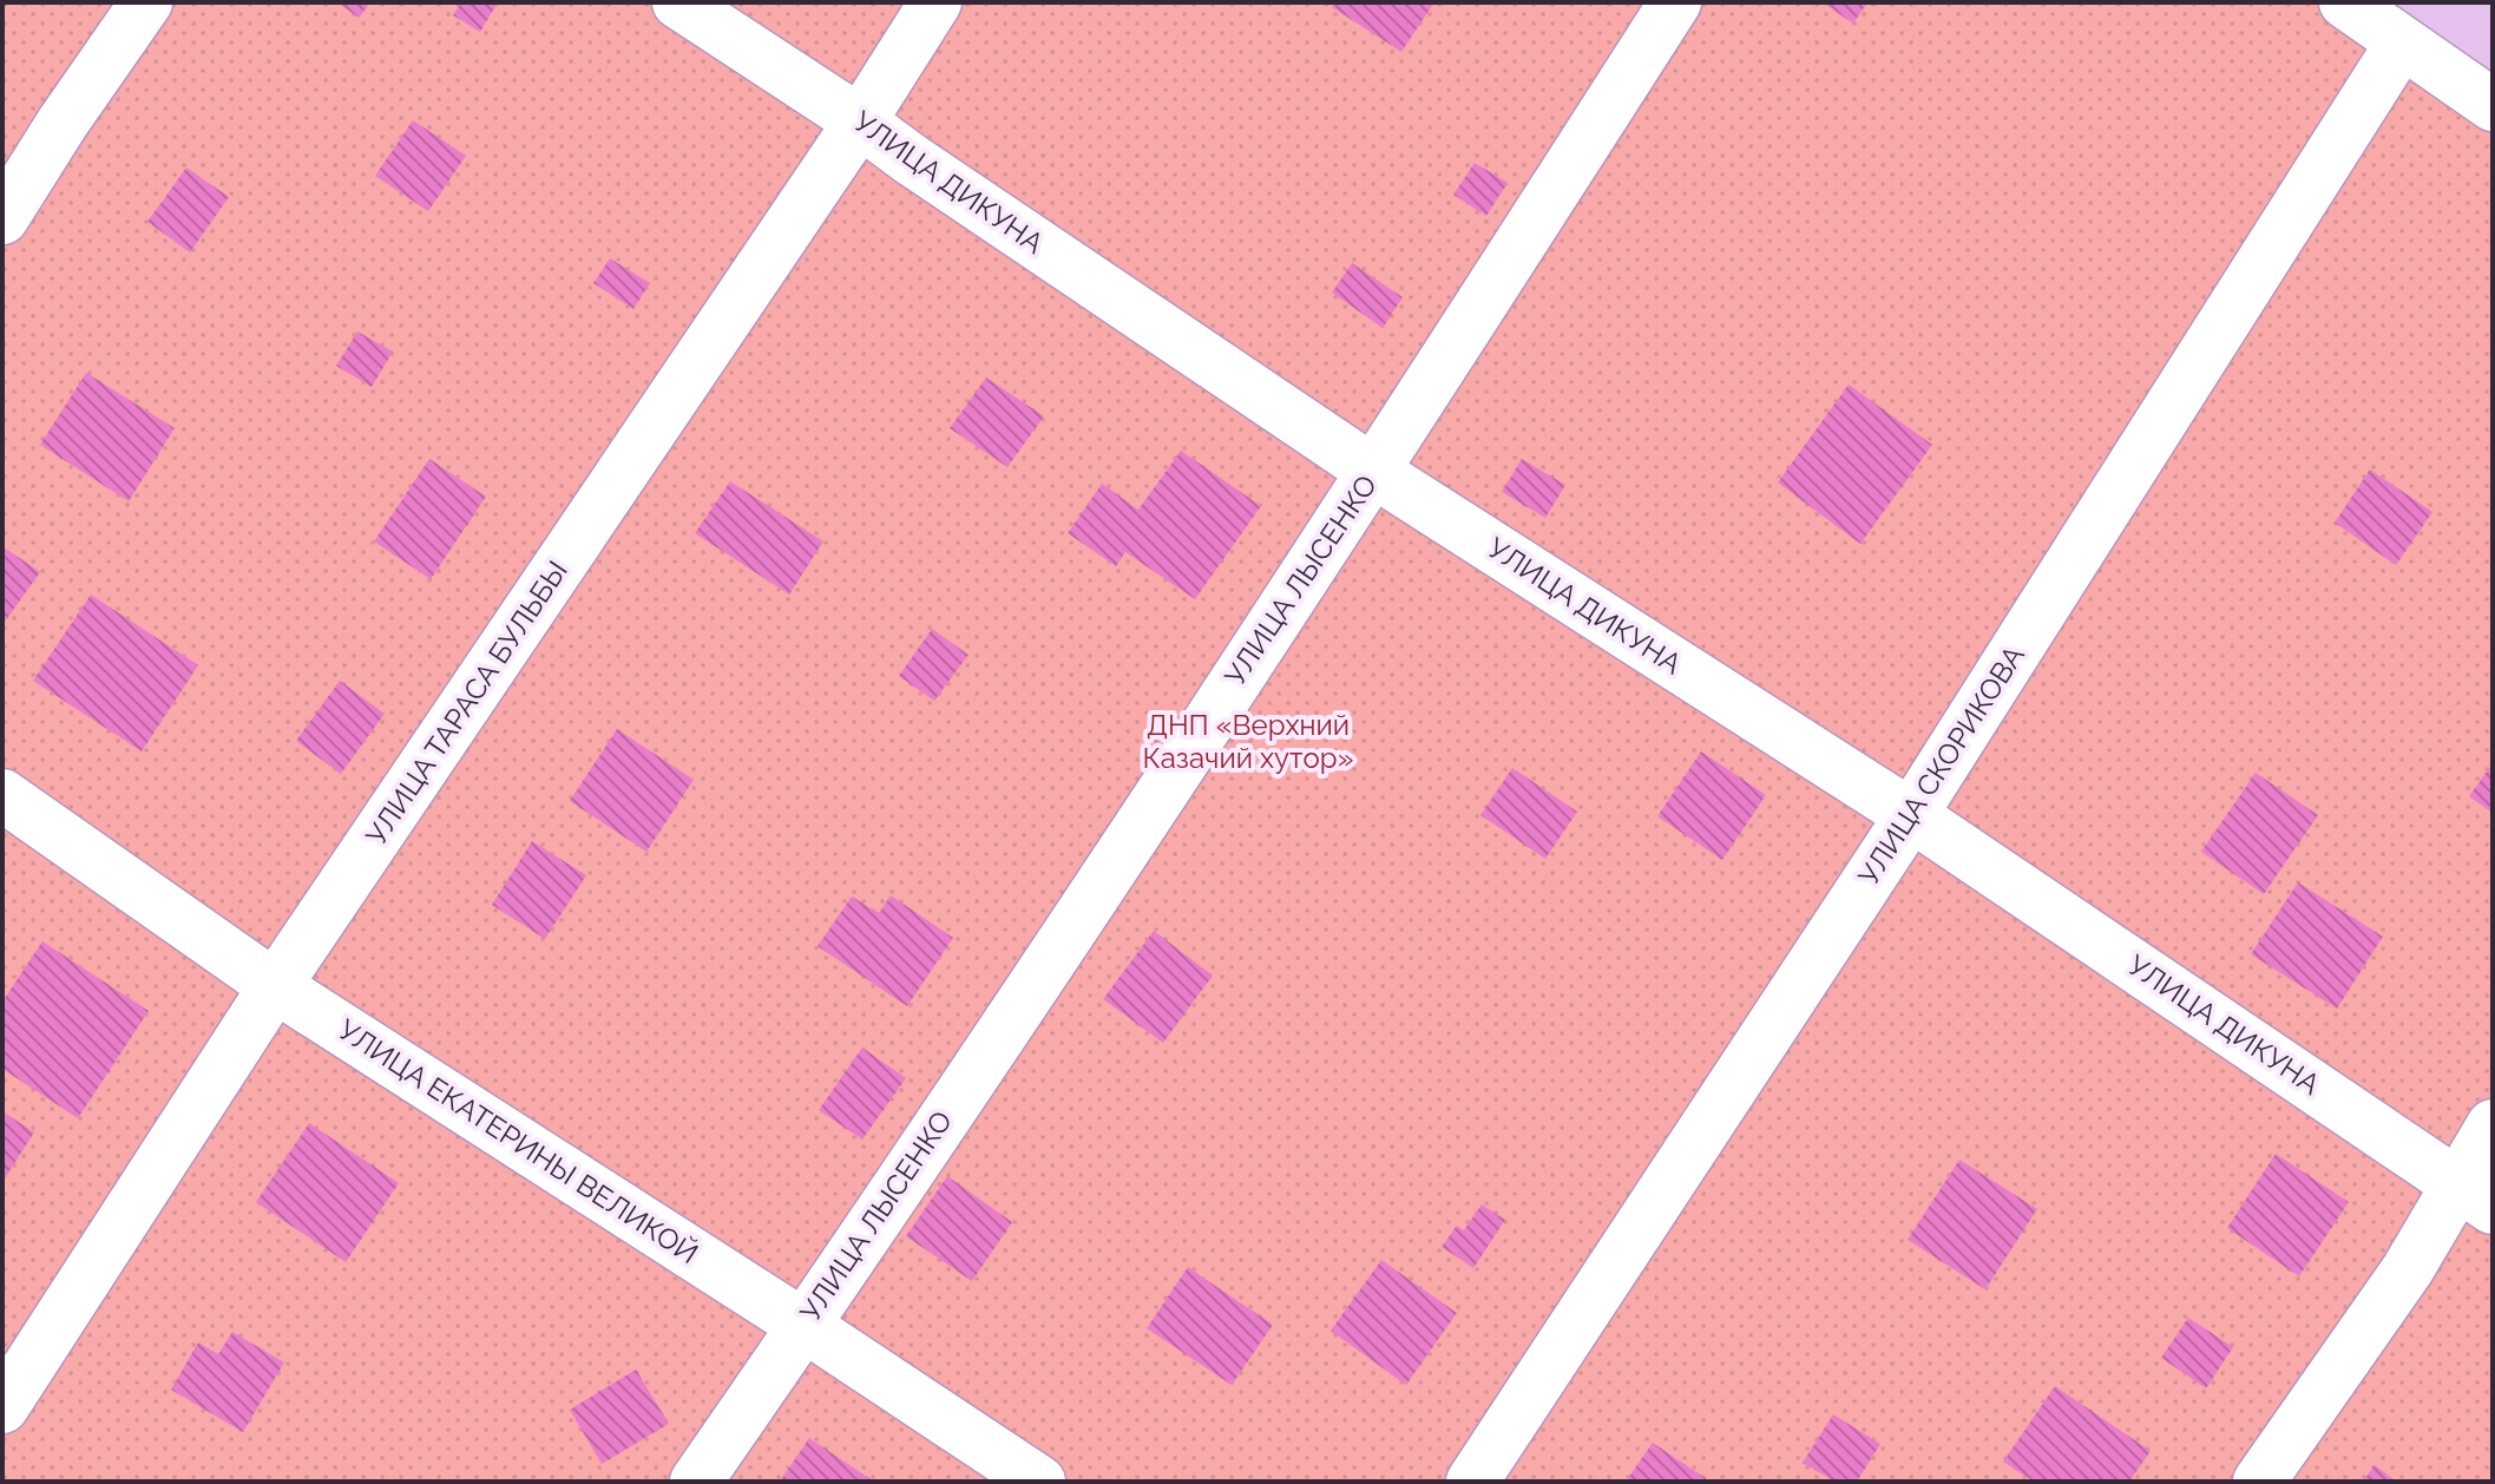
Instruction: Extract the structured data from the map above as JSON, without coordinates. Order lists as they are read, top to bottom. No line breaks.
{"streets":{"street":["УЛИЦА ДИКУНА","УЛИЦА ЛЫСЕНКО","УЛИЦА ТАРАСА БУЛЬБЫ","УЛИЦА СКОРИКОВА","УЛИЦА ЕКАТЕРИНЫ ВЕЛИКОЙ"]},"crossings":[["УЛИЦА ДИКУНА","УЛИЦА ЛЫСЕНКО"],["УЛИЦА ДИКУНА","УЛИЦА ТАРАСА БУЛЬБЫ"],["УЛИЦА ДИКУНА","УЛИЦА СКОРИКОВА"],["УЛИЦА ЛЫСЕНКО","УЛИЦА ЕКАТЕРИНЫ ВЕЛИКОЙ"],["УЛИЦА ТАРАСА БУЛЬБЫ","УЛИЦА ЕКАТЕРИНЫ ВЕЛИКОЙ"]],"parks":["ДНП «Верхний Казачий хутор»"]}
